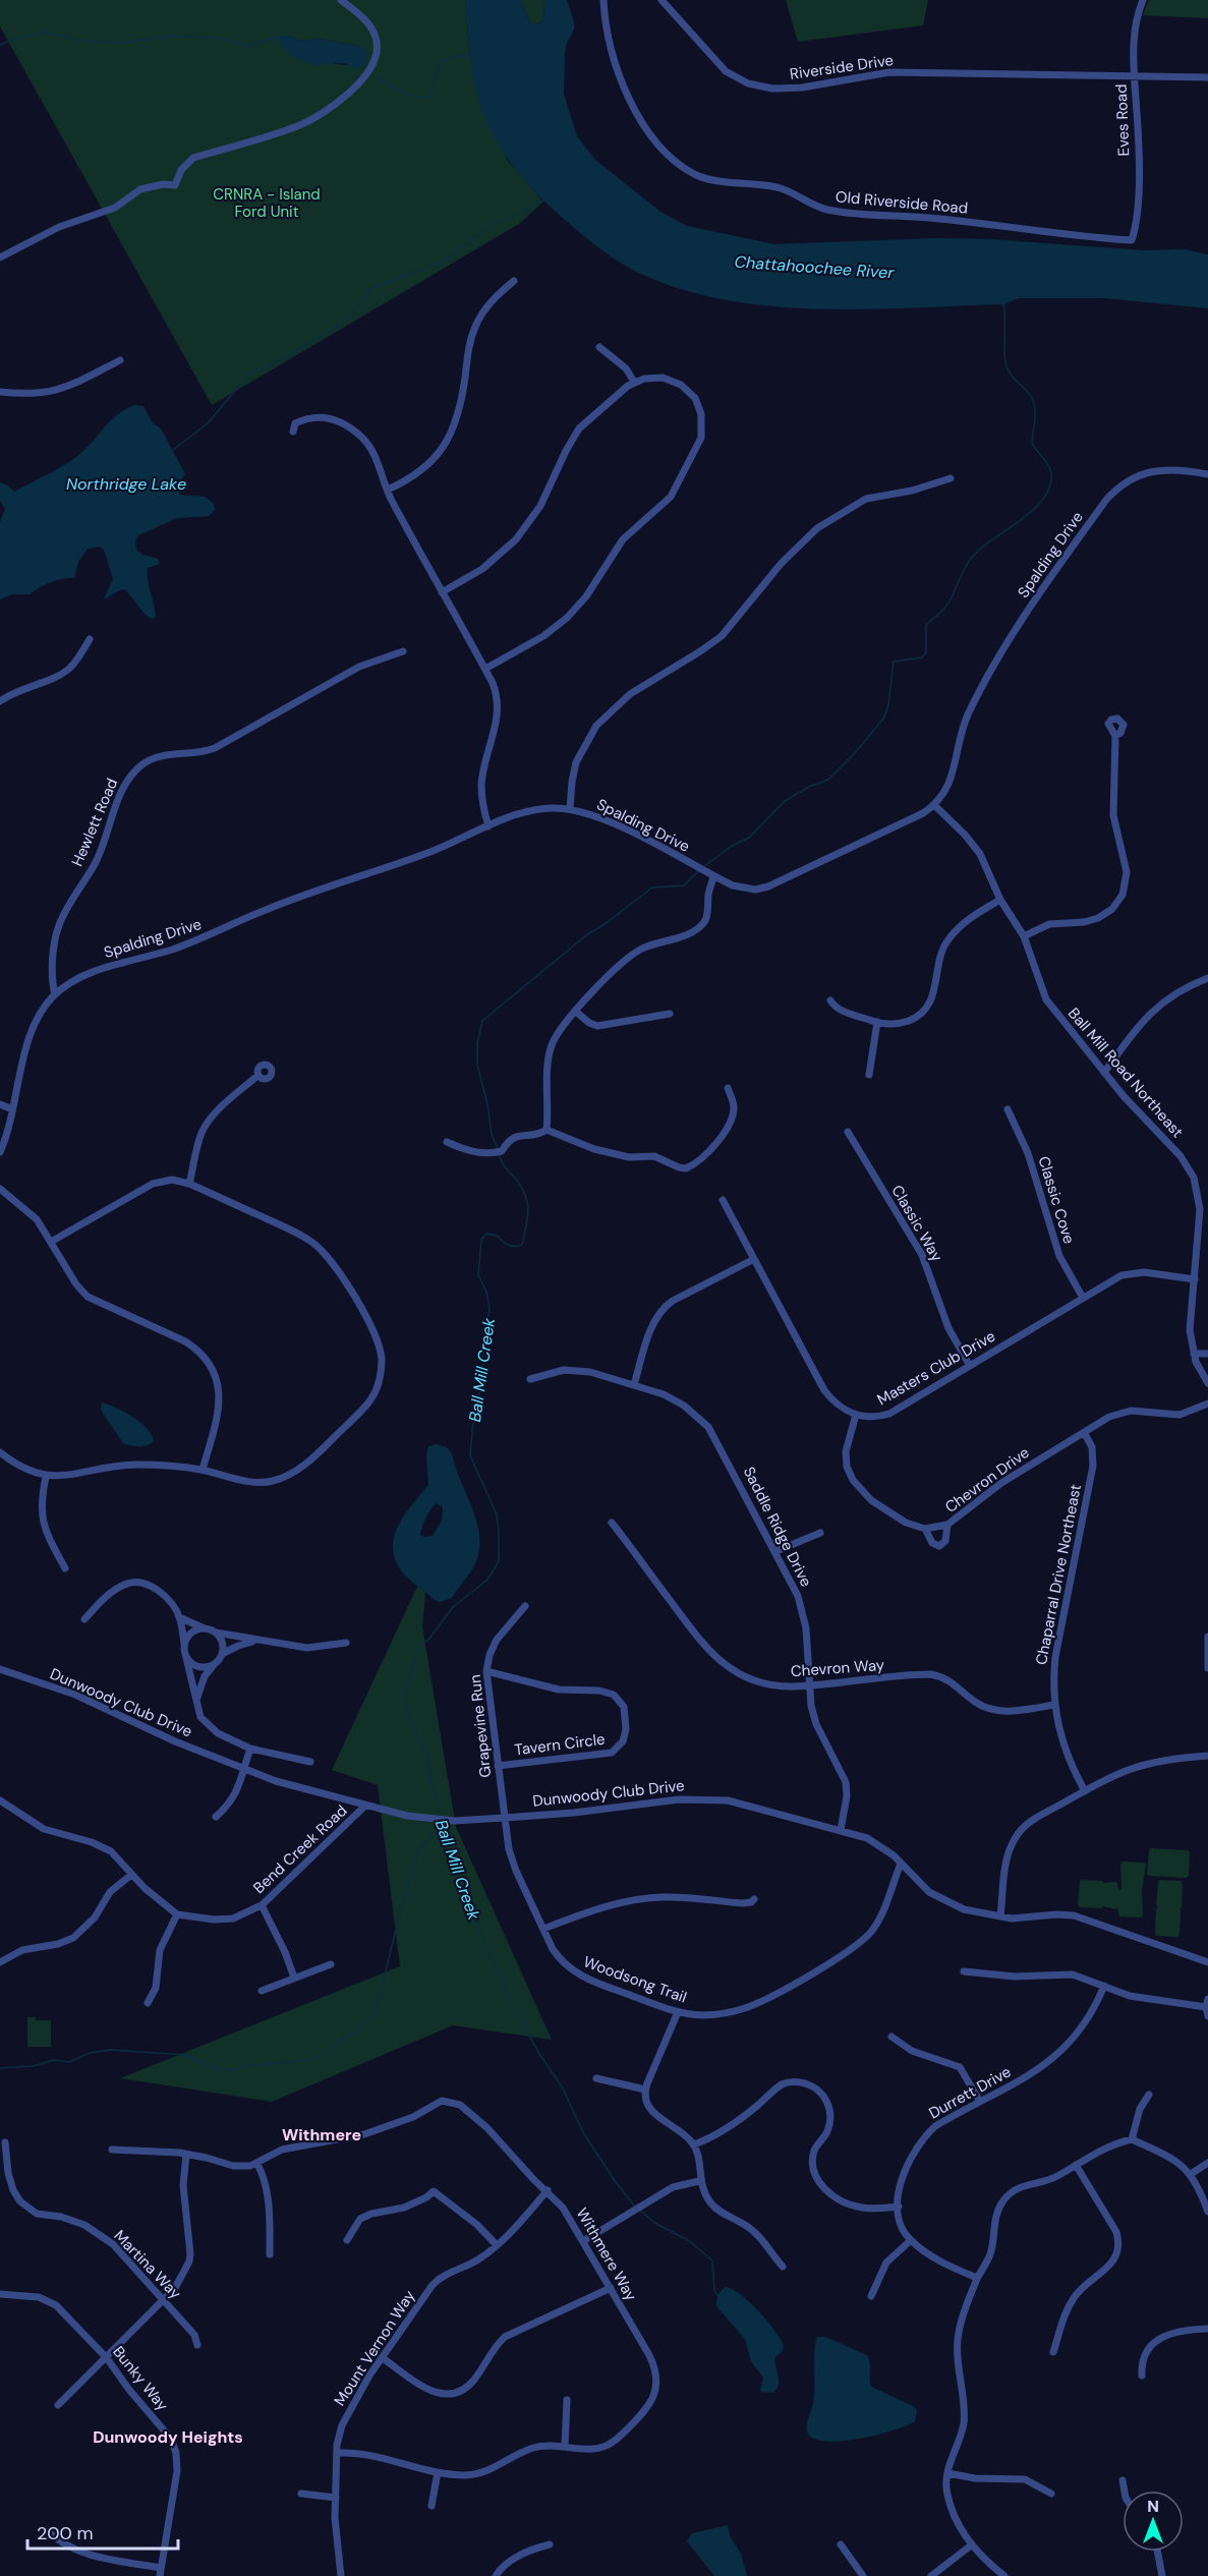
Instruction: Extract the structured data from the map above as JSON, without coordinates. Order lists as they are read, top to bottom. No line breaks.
{"streets":{"street":["Riverside Drive","Eves Road","Old Riverside Road","Spalding Drive","Hewlett Road","Ball Mill Road Northeast","Classic Cove","Classic Way","Masters Club Drive","Chevron Drive","Saddle Ridge Drive","Chaparral Drive Northeast","Chevron Way","Dunwoody Club Drive","Grapevine Run","Tavern Circle","Bend Creek Road","Woodsong Trail","Durrett Drive","Withmere Way","Martina Way","Mount Vernon Way","Bunky Way"]},"crossings":[["Riverside Drive","Eves Road"],["Eves Road","Old Riverside Road"],["Spalding Drive","Hewlett Road"],["Spalding Drive","Ball Mill Road Northeast"],["Ball Mill Road Northeast","Masters Club Drive"],["Classic Cove","Masters Club Drive"],["Classic Way","Masters Club Drive"],["Chevron Drive","Chaparral Drive Northeast"],["Saddle Ridge Drive","Chevron Way"],["Saddle Ridge Drive","Dunwoody Club Drive"],["Chaparral Drive Northeast","Chevron Way"],["Dunwoody Club Drive","Grapevine Run"],["Dunwoody Club Drive","Bend Creek Road"],["Dunwoody Club Drive","Woodsong Trail"],["Grapevine Run","Tavern Circle"],["Grapevine Run","Woodsong Trail"],["Withmere Way","Mount Vernon Way"]],"districts":["Withmere","Dunwoody Heights"],"water":["Chattahoochee River","Northridge Lake","Ball Mill Creek"],"parks":["CRNRA - Island Ford Unit"],"scale_bar":"200 m","north":"top"}
